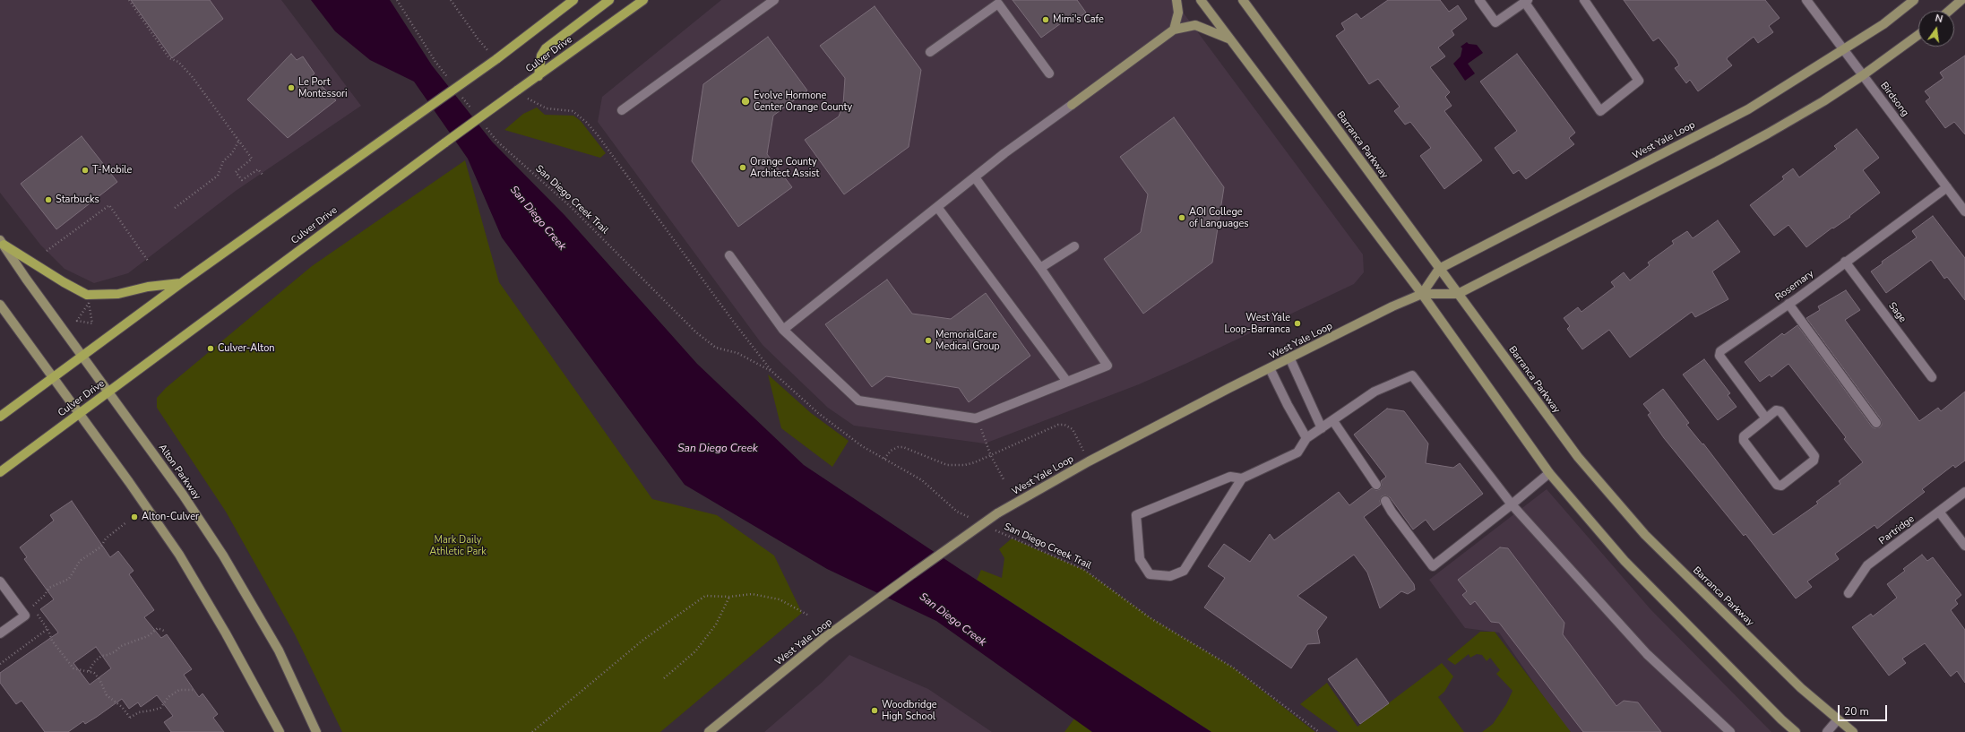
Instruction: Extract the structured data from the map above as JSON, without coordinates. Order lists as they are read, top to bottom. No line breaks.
{"streets":{"main road":["Culver Drive","West Yale Loop","Barranca Parkway","Alton Parkway"],"street":["Birdsong","Rosemary","Sage","Partridge"],"path":["San Diego Creek Trail"]},"crossings":[["Culver Drive","San Diego Creek Trail"],["Culver Drive","Alton Parkway"],["Birdsong","West Yale Loop"],["Birdsong","Rosemary"],["West Yale Loop","Barranca Parkway"],["Rosemary","Sage"]],"water":["San Diego Creek"],"parks":["Mark Daily Athletic Park"],"places":["Mimi's Cafe","Le Port Montessori","Evolve Hormone Center Orange County","Orange County Architect Assist","T-Mobile","Starbucks","AOI College of Languages","West Yale Loop-Barranca","MemorialCare Medical Group","Culver-Alton","Alton-Culver","Woodbridge High School"],"scale_bar":"20 m","north":"top"}
